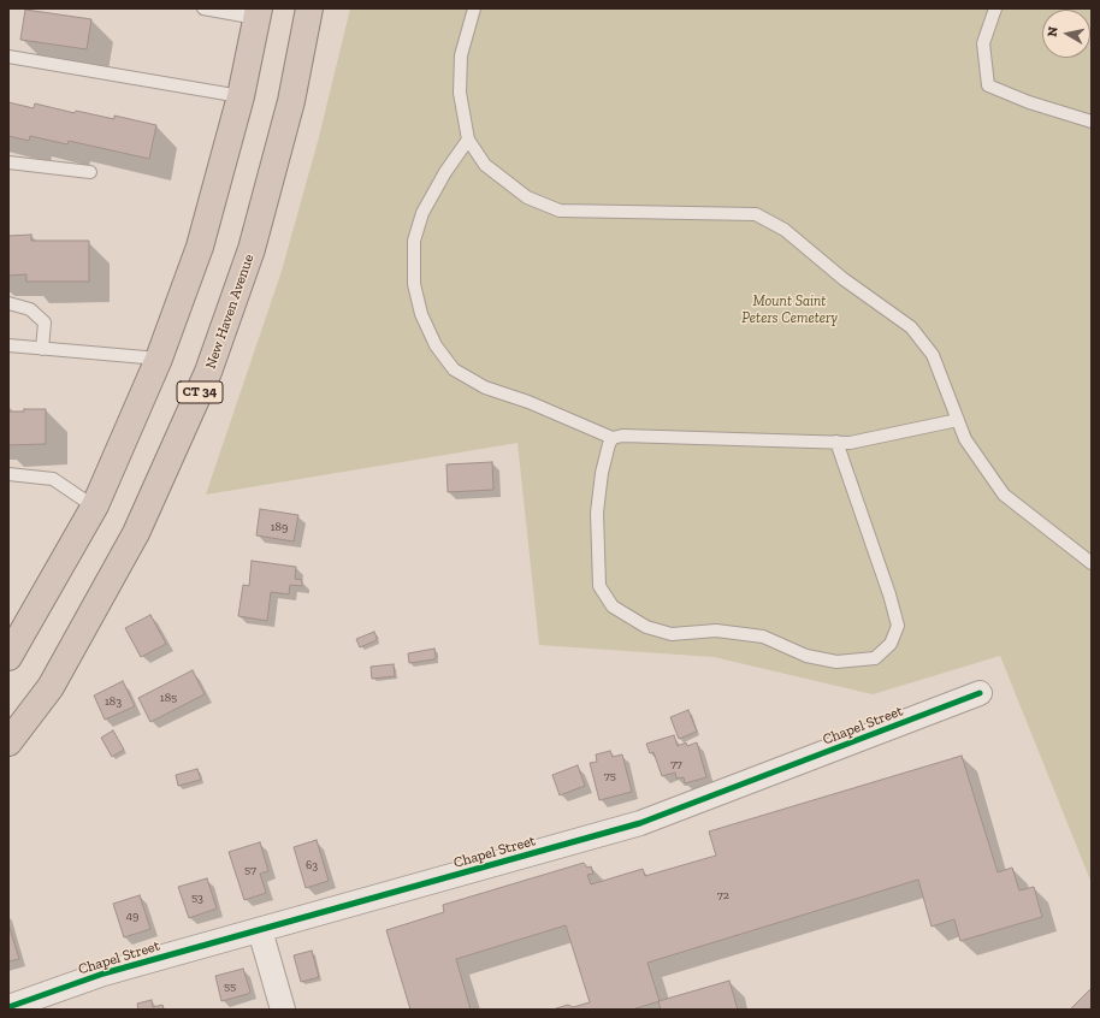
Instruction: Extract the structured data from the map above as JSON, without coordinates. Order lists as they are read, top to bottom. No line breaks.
{"streets":{"highway":["New Haven Avenue","CT 34"],"street":["Chapel Street"]},"parks":["Mount Saint Peters Cemetery"],"house_numbers":["189","185","183","77","75","63","57","72","53","49","55"],"north":"left"}
